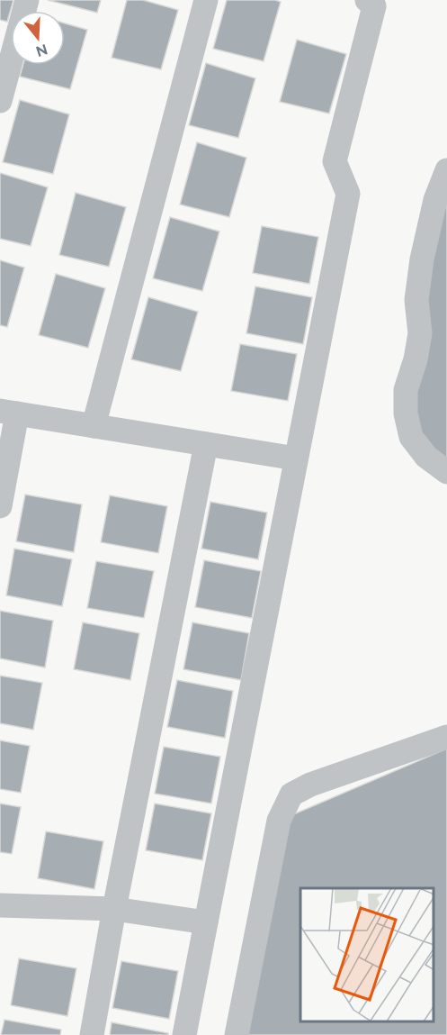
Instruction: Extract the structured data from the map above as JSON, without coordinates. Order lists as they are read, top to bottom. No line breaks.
{"north":"bottom"}
